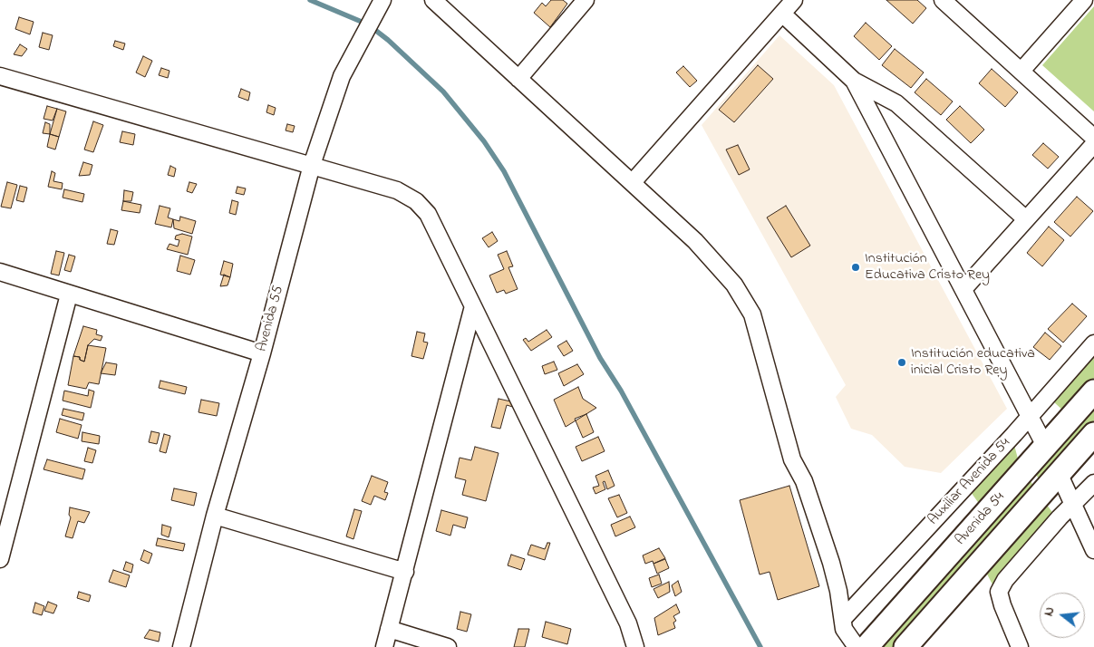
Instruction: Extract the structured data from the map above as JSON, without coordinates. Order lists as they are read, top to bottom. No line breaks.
{"streets":{"main road":["Avenida 54"],"street":["Avenida 55","Auxiliar Avenida 54"]},"places":["Institución Educativa Cristo Rey","Institución educativa inicial Cristo Rey"],"north":"left"}
